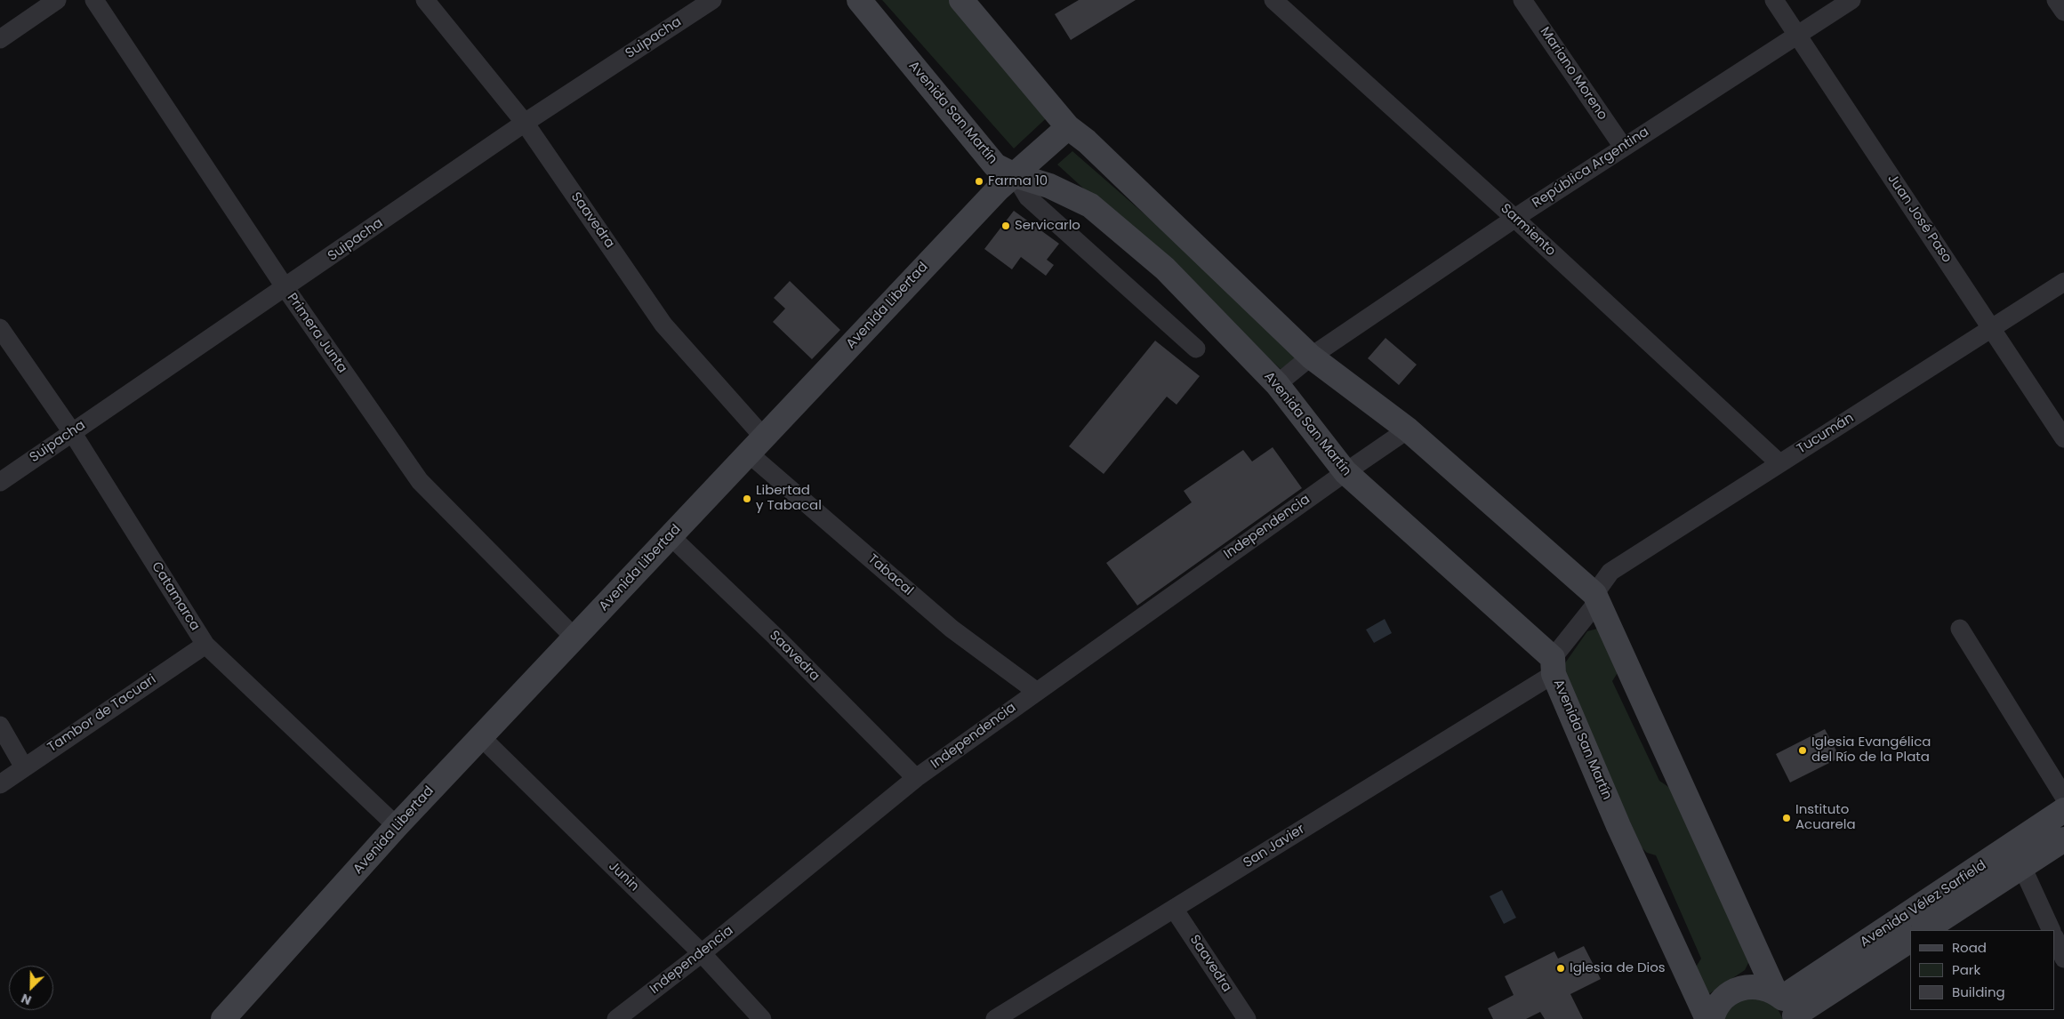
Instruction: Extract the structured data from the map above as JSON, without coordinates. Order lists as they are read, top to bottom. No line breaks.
{"streets":{"main road":["Avenida San Martín","Avenida Libertad","Avenida Vélez Sarfield"],"street":["Suipacha","Mariano Moreno","República Argentina","Juan José Paso","Saavedra","Sarmiento","Primera Junta","Tucumán","Independencia","Tabacal","Catamarca","Tambor de Tacuari","San Javier","Junin"]},"crossings":[["Suipacha","Saavedra"],["Suipacha","Primera Junta"],["Suipacha","Catamarca"],["Mariano Moreno","República Argentina"],["Avenida San Martín","República Argentina"],["Avenida San Martín","Avenida Libertad"],["Avenida San Martín","Independencia"],["Avenida San Martín","San Javier"],["República Argentina","Juan José Paso"],["República Argentina","Sarmiento"],["Juan José Paso","Tucumán"],["Saavedra","Avenida Libertad"],["Saavedra","Independencia"],["Saavedra","Tabacal"],["Saavedra","San Javier"],["Sarmiento","Tucumán"],["Avenida Libertad","Primera Junta"],["Avenida Libertad","Tabacal"],["Avenida Libertad","Catamarca"],["Avenida Libertad","Junin"],["Tucumán","San Javier"],["Independencia","Tabacal"],["Independencia","Junin"],["Catamarca","Tambor de Tacuari"]],"places":["Farma 10","Servicarlo","Libertad y Tabacal","Iglesia Evangélica del Río de la Plata","Instituto Acuarela","Iglesia de Dios"],"legend":["Road","Park","Building"],"north":"bottom left"}
